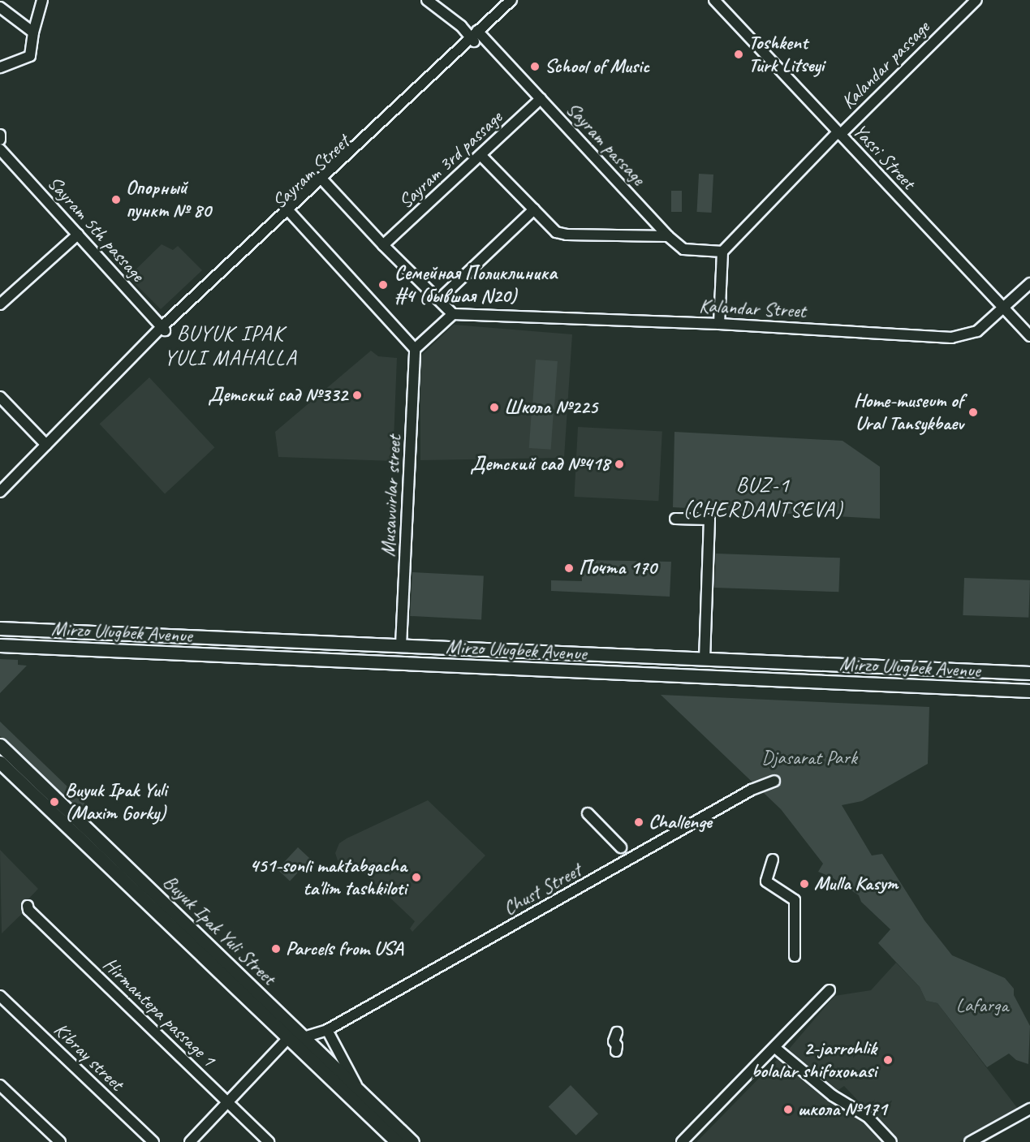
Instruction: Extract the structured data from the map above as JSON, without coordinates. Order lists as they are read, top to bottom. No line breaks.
{"streets":{"main road":["Mirzo Ulugbek Avenue","Buyuk Ipak Yuli Street"],"street":["Kalandar passage","Sayram passage","Yassi Street","Sayram 3rd passage","Sayram Street","Sayram 5th passage","Kalandar Street","Musavvirlar street","Chust Street","Hirmantepa passage 1","Kibray street"]},"crossings":[["Kalandar passage","Sayram passage"],["Kalandar passage","Yassi Street"],["Sayram passage","Sayram 3rd passage"],["Sayram passage","Sayram Street"],["Yassi Street","Kalandar Street"],["Sayram Street","Sayram 5th passage"],["Musavvirlar street","Mirzo Ulugbek Avenue"],["Chust Street","Buyuk Ipak Yuli Street"]],"districts":["BUYUK IPAK YULI MAHALLA","BUZ-1 (CHERDANTSEVA)"],"parks":["Djasarat Park","Lafarga"],"places":["Toshkent Turk Litseyi","School of Music","Опорный пункт № 80","Семейная Поликлиника #4 (бывшая N20)","Детский сад №332","Школа №225","Home-museum of Ural Tansykbaev","Детский сад №418","Почта 170","Buyuk Ipak Yuli (Maxim Gorky)","Challenge","451-sonli maktabgacha ta'lim tashkiloti","Mulla Kasym","Parcels from USA","2-jarrohlik bolalar shifoxonasi","школа №171"]}
